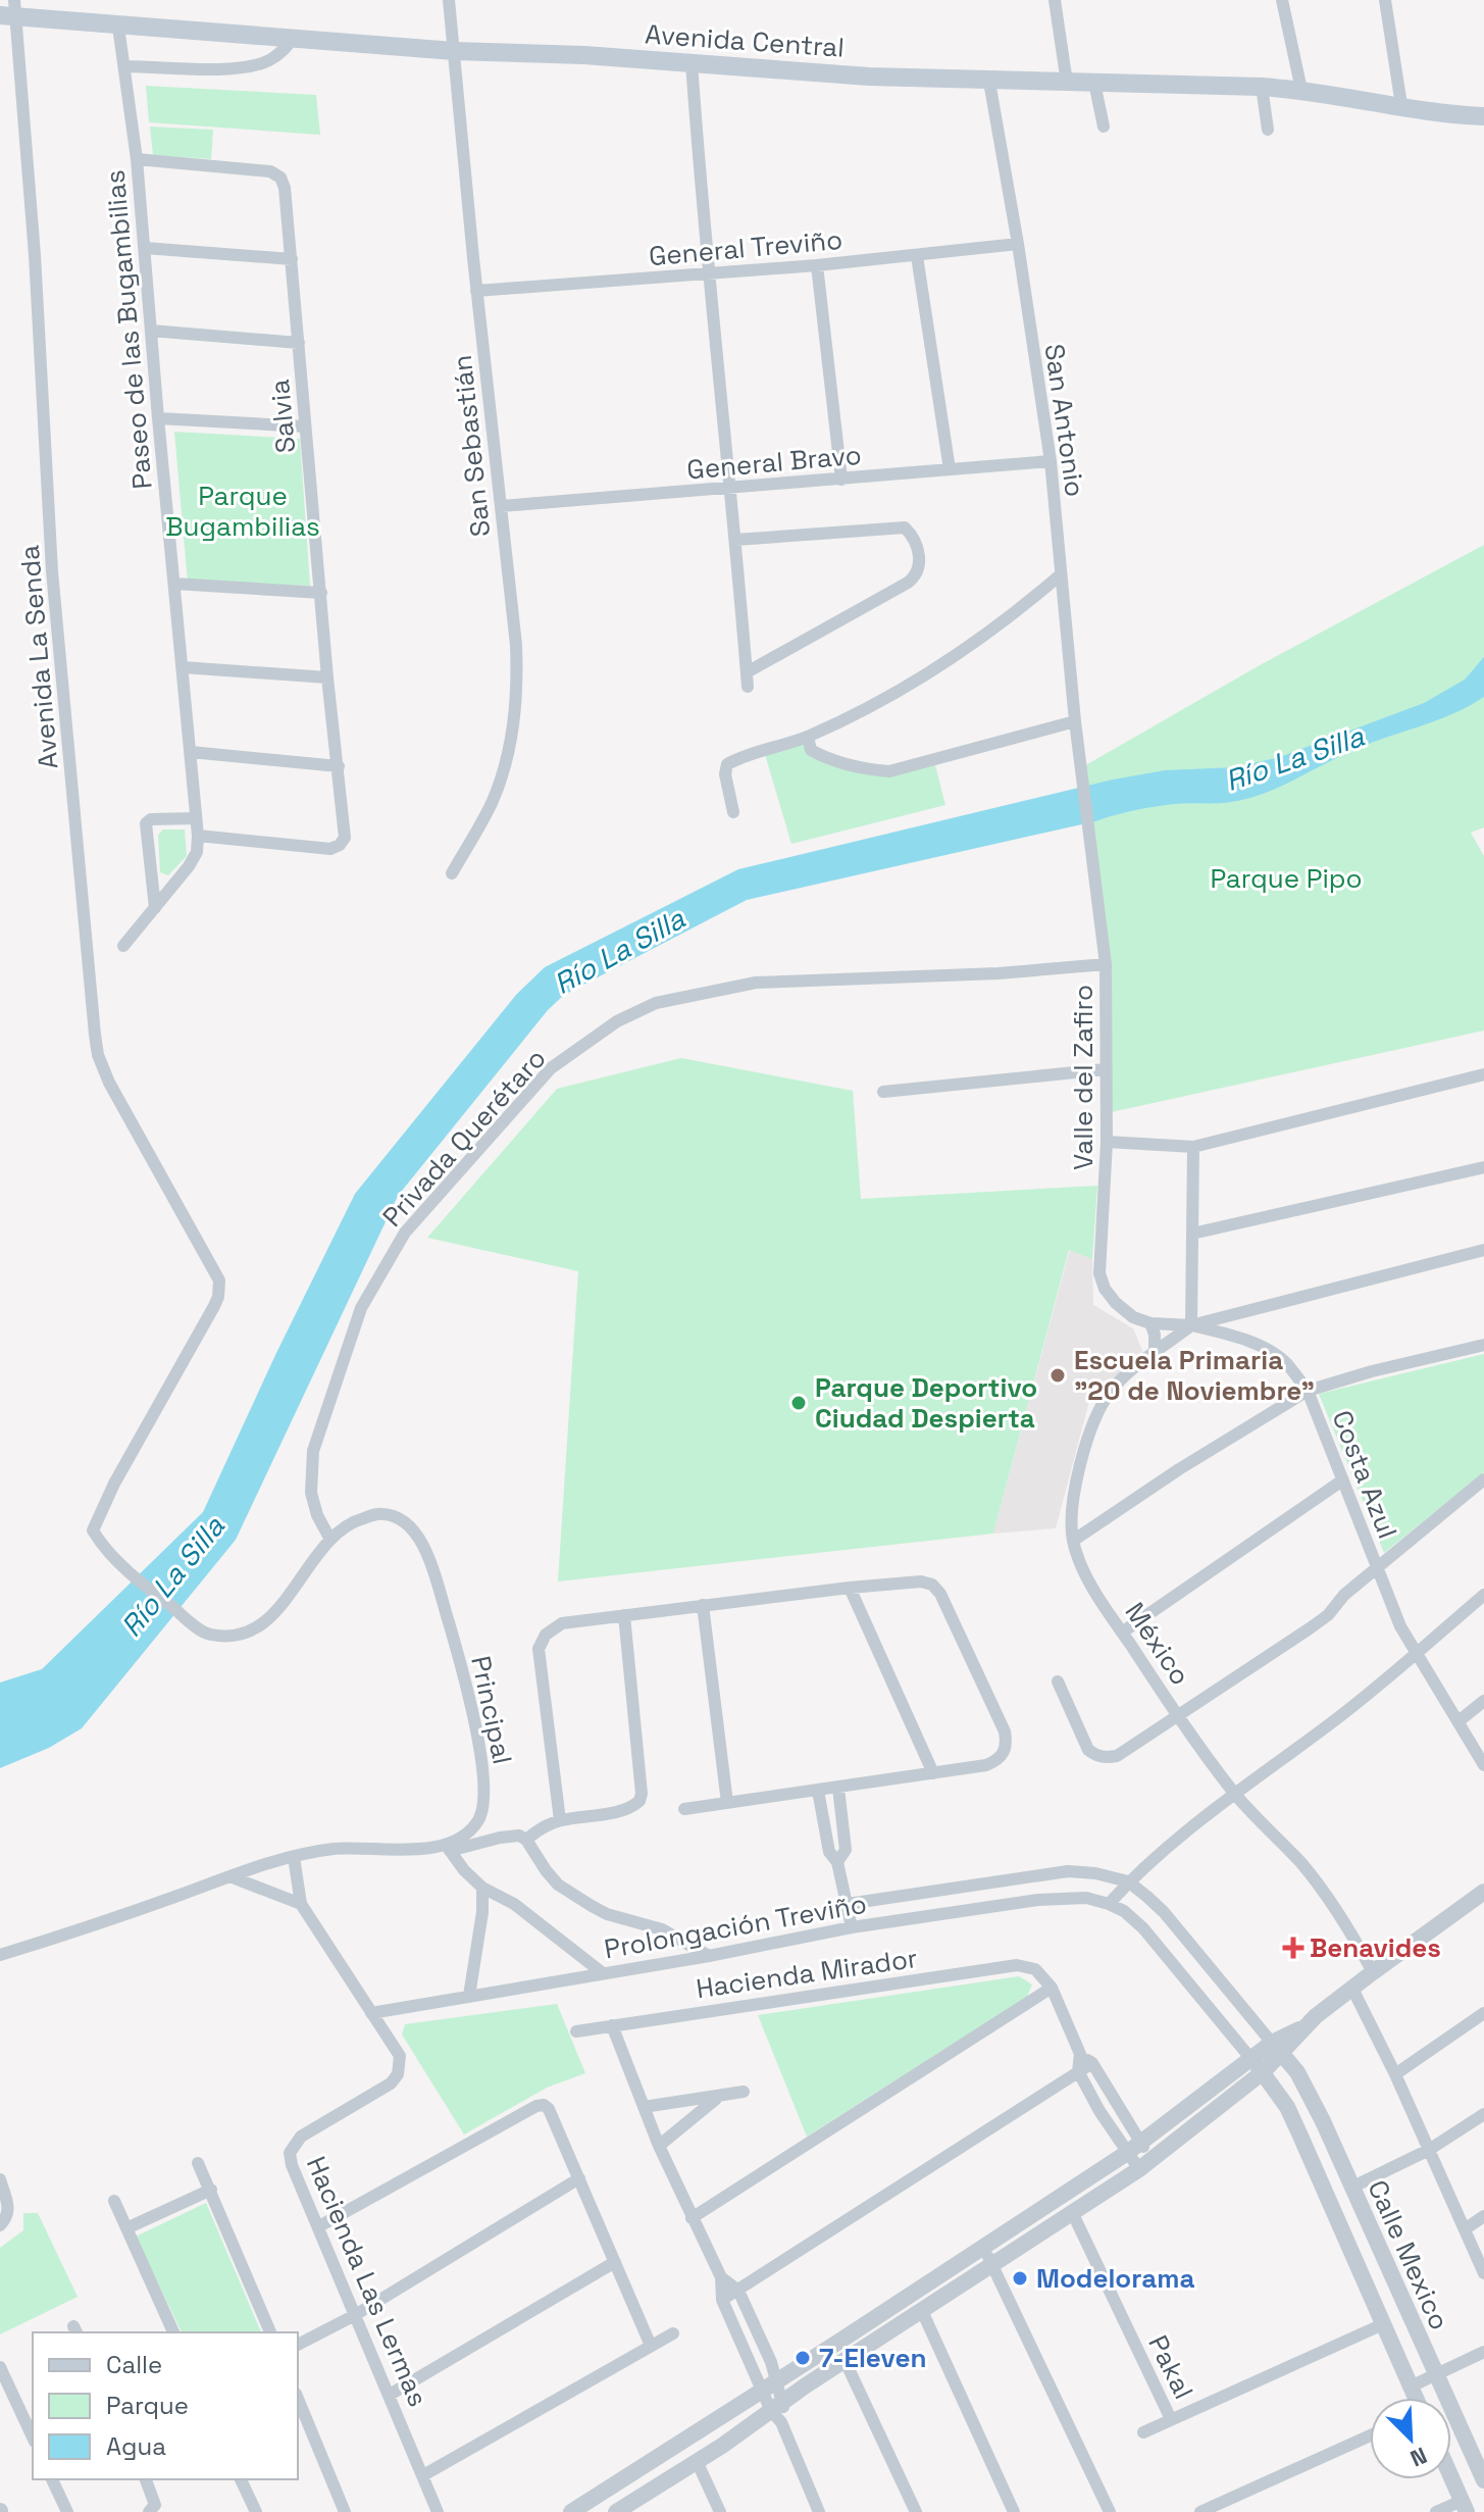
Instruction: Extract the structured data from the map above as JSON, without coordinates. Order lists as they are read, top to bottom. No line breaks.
{"streets":{"main road":["Avenida Central"],"street":["General Treviño","Paseo de las Bugambilias","Salvia","San Antonio","San Sebastián","General Bravo","Avenida La Senda","Valle del Zafiro","Privada Querétaro","Costa Azul","México","Principal","Prolongación Treviño","Hacienda Mirador","Calle Mexico","Hacienda Las Lermas","Pakal"]},"crossings":[["Avenida Central","Paseo de las Bugambilias"],["Avenida Central","San Antonio"],["Avenida Central","San Sebastián"],["Avenida Central","Avenida La Senda"],["General Treviño","San Antonio"],["General Treviño","San Sebastián"],["Paseo de las Bugambilias","Salvia"],["San Antonio","General Bravo"],["San Antonio","Valle del Zafiro"],["San Sebastián","General Bravo"],["Avenida La Senda","Principal"],["Valle del Zafiro","Privada Querétaro"],["Valle del Zafiro","Costa Azul"],["Valle del Zafiro","México"],["Privada Querétaro","Principal"],["Costa Azul","México"],["Principal","Hacienda Las Lermas"],["Prolongación Treviño","Calle Mexico"],["Prolongación Treviño","Hacienda Las Lermas"],["Calle Mexico","Pakal"]],"water":["Río La Silla"],"parks":["Parque Bugambilias","Parque Pipo"],"places":{"other":["Escuela Primaria \"20 de Noviembre\"","Parque Deportivo Ciudad Despierta","Modelorama","7-Eleven"],"health":["Benavides"]},"legend":["Calle","Parque","Agua"],"north":"bottom right"}
